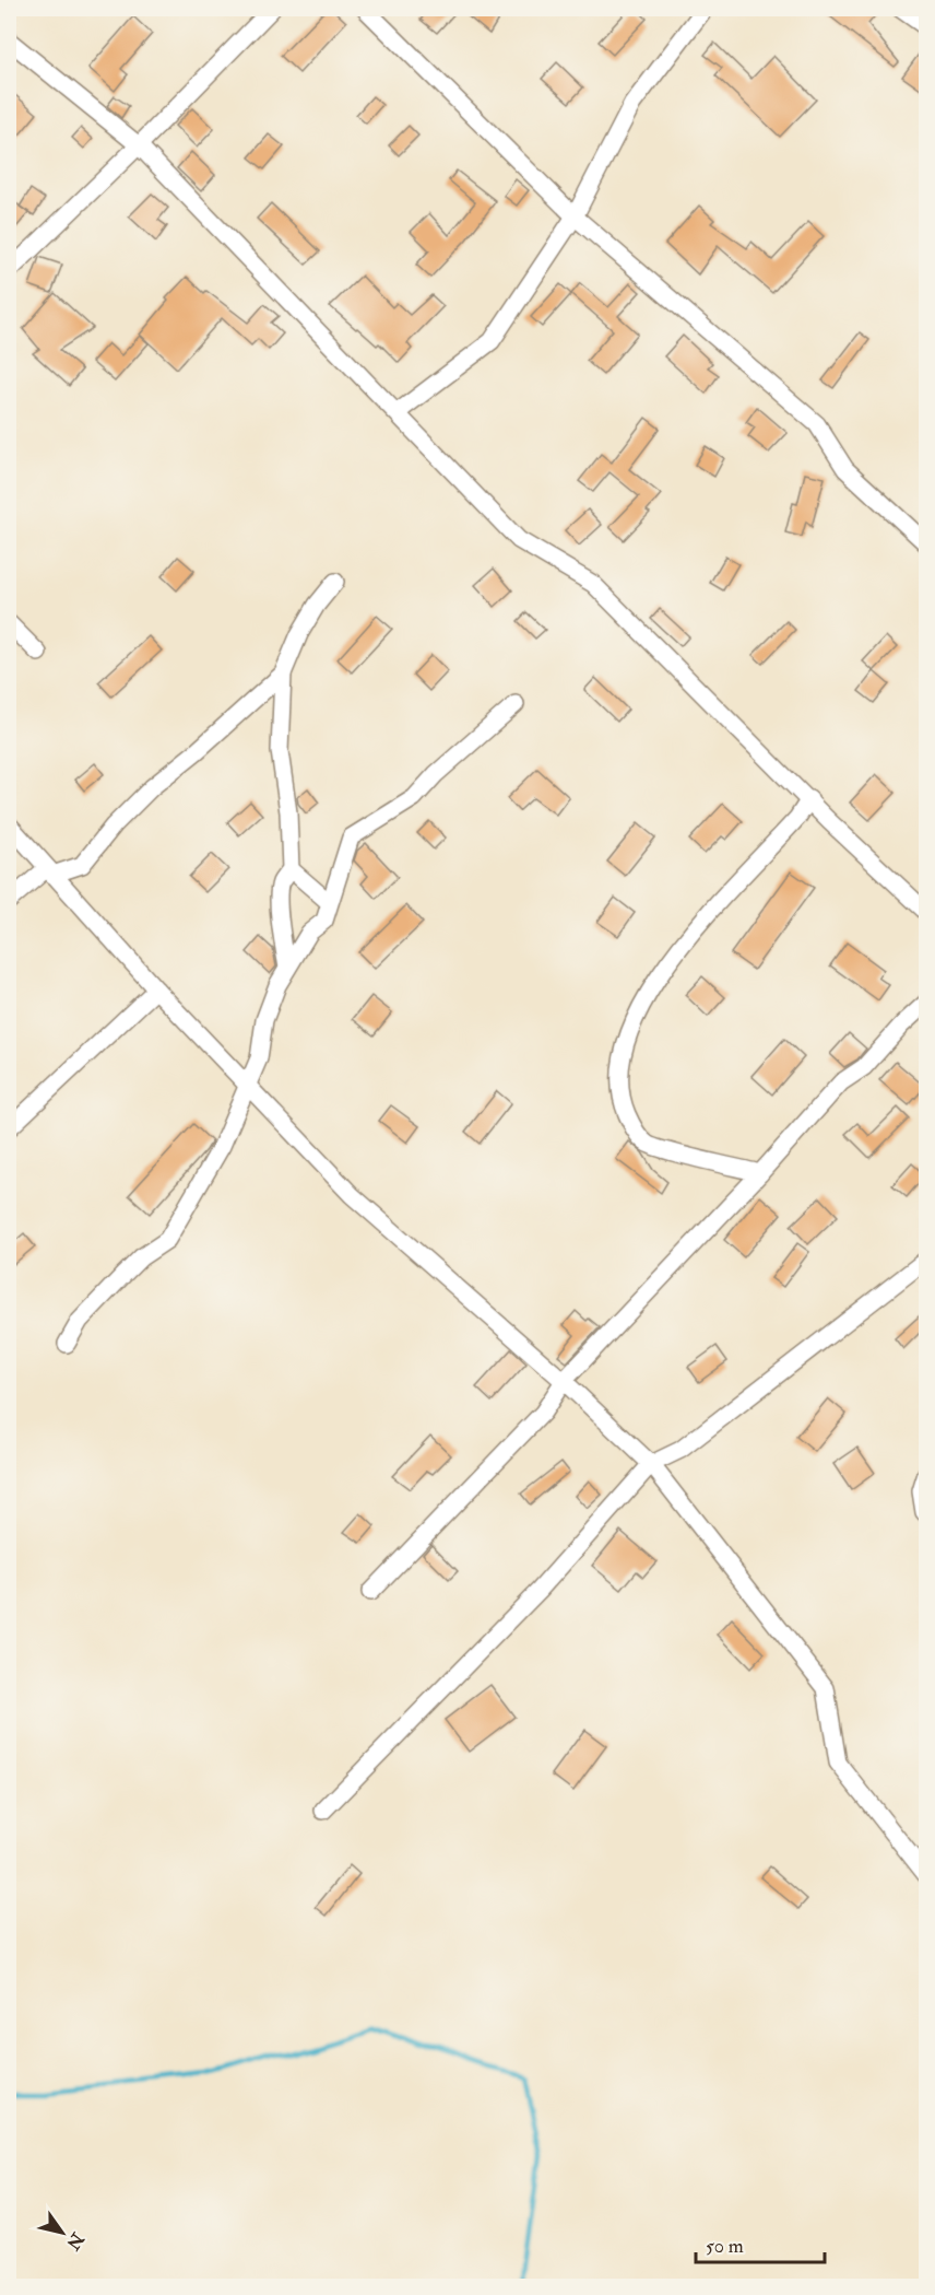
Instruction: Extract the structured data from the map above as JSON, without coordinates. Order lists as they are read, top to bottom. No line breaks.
{"scale_bar":"50 m","north":"bottom right"}
